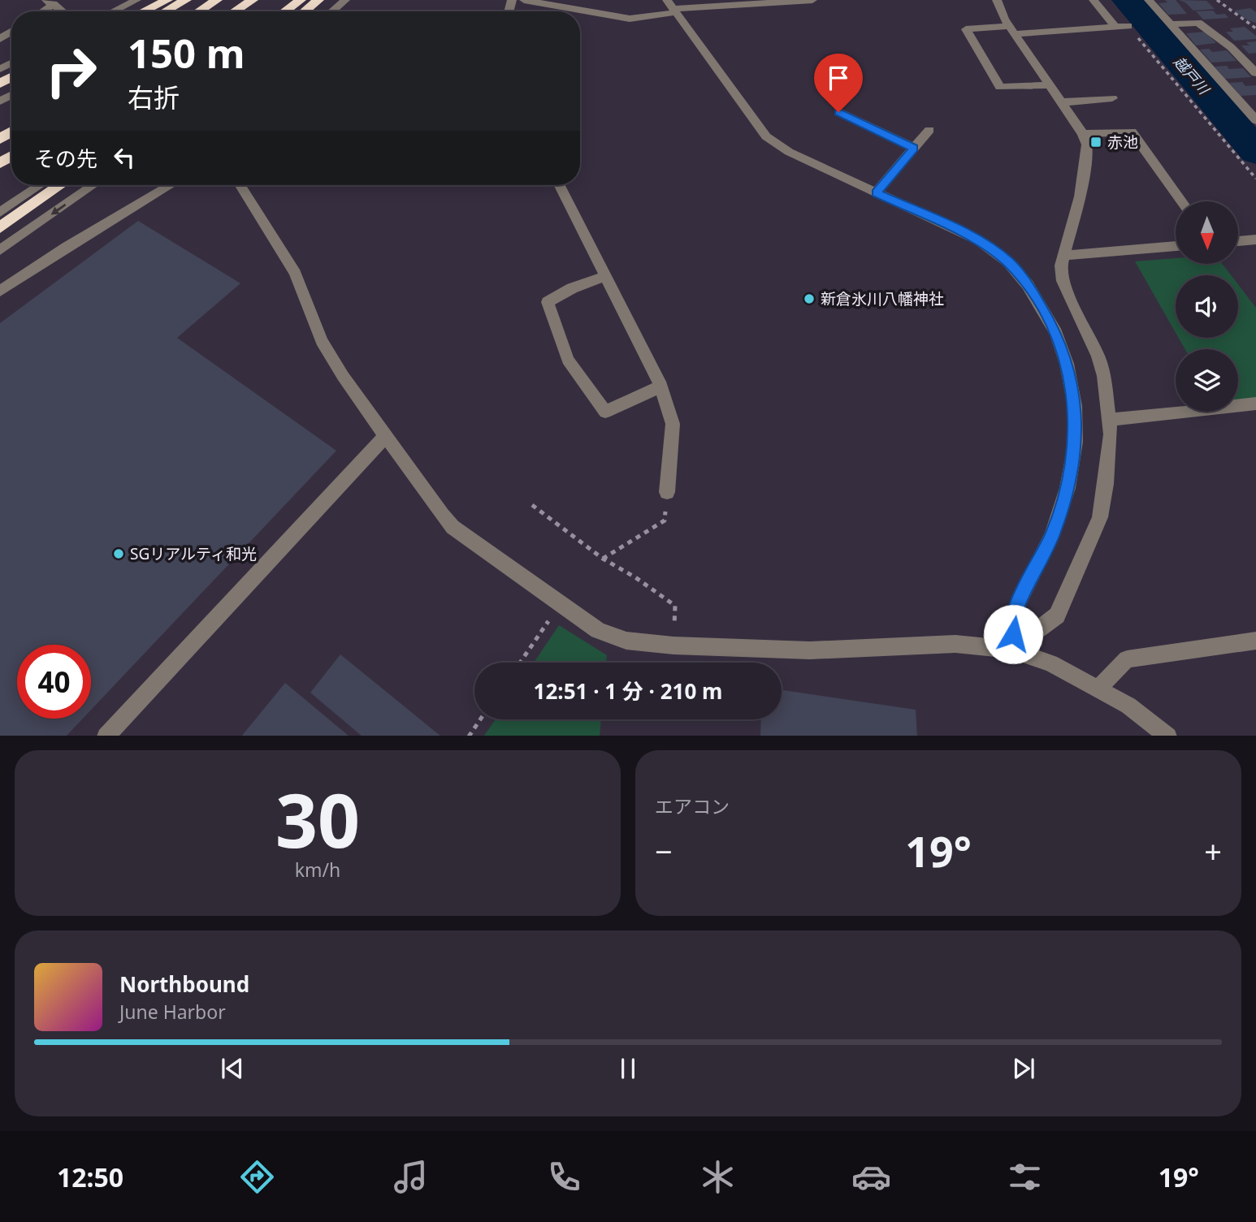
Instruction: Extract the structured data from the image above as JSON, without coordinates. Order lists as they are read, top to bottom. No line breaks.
{"water":["越戸川"],"places":{"transit":["赤池"],"other":["新倉氷川八幡神社","SGリアルティ和光"]},"north":"bottom","page":{"turn":["150 m","右折"],"then":"その先","limit":"40","trip":"12:51 · 1 分 · 210 m","tile":[["30","km/h"],"エアコン"],"heat":["−","19°","+"],"song":["Northbound","June Harbor"],"tabs":["12:50","19°"]}}
